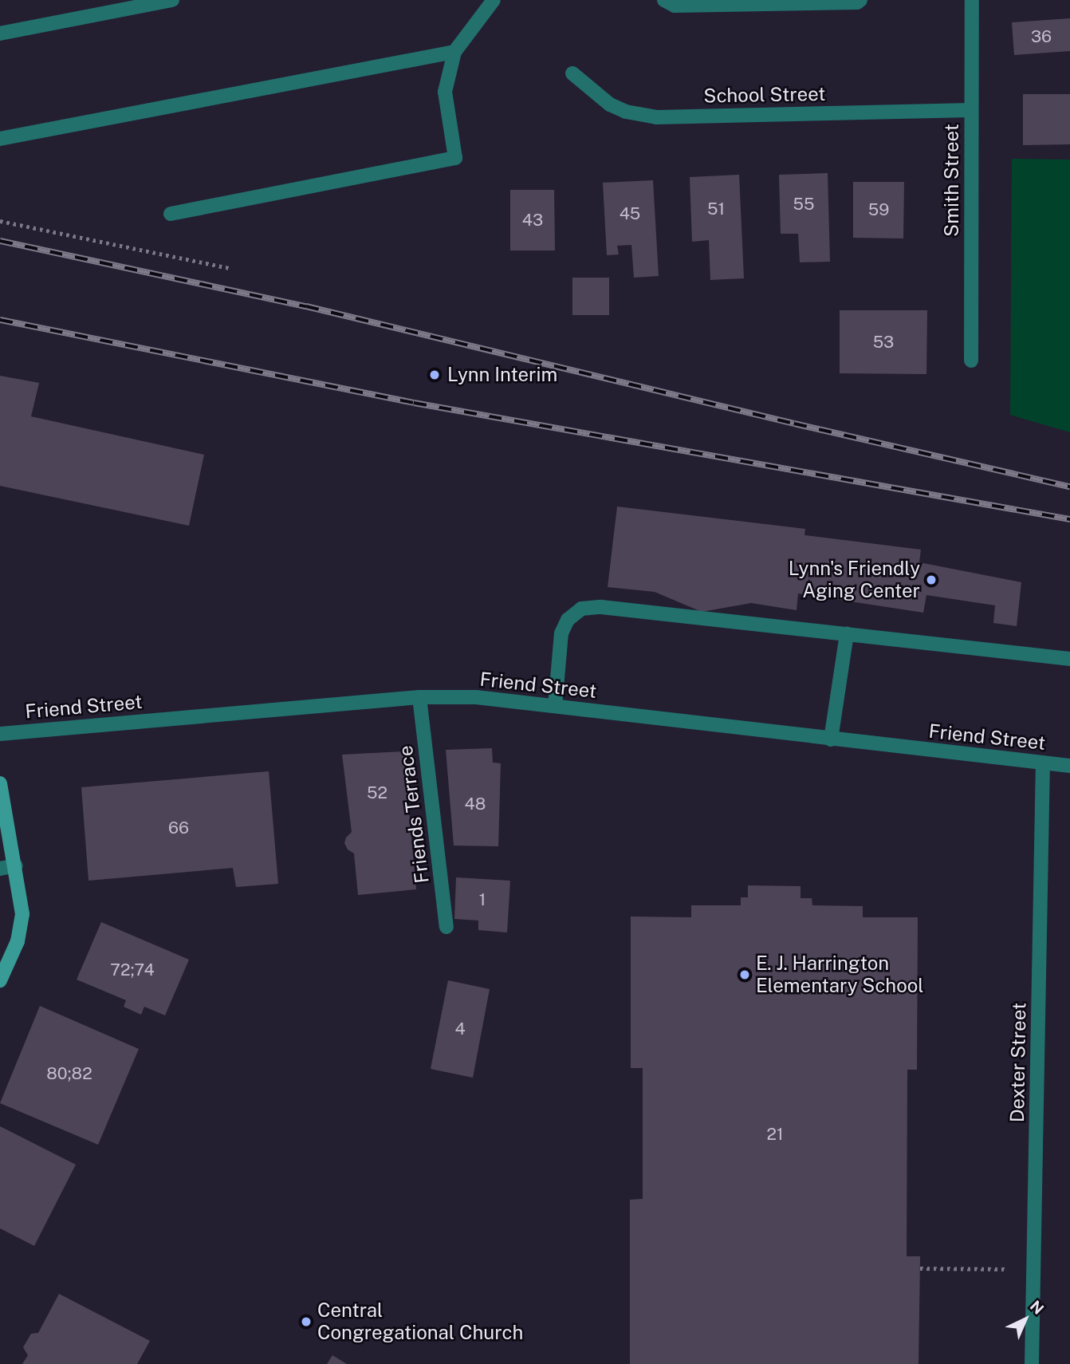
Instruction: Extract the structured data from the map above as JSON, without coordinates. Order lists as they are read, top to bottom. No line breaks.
{"streets":{"street":["School Street","Smith Street","Friend Street","Friends Terrace","Dexter Street"]},"crossings":[["School Street","Smith Street"],["Friend Street","Friends Terrace"],["Friend Street","Dexter Street"]],"places":["Lynn Interim","Lynn's Friendly Aging Center","E. J. Harrington Elementary School","Central Congregational Church"],"house_numbers":["36","55","51","59","45","43","53","52","48","66","1","72;74","4","80;82","21"],"north":"top right"}
